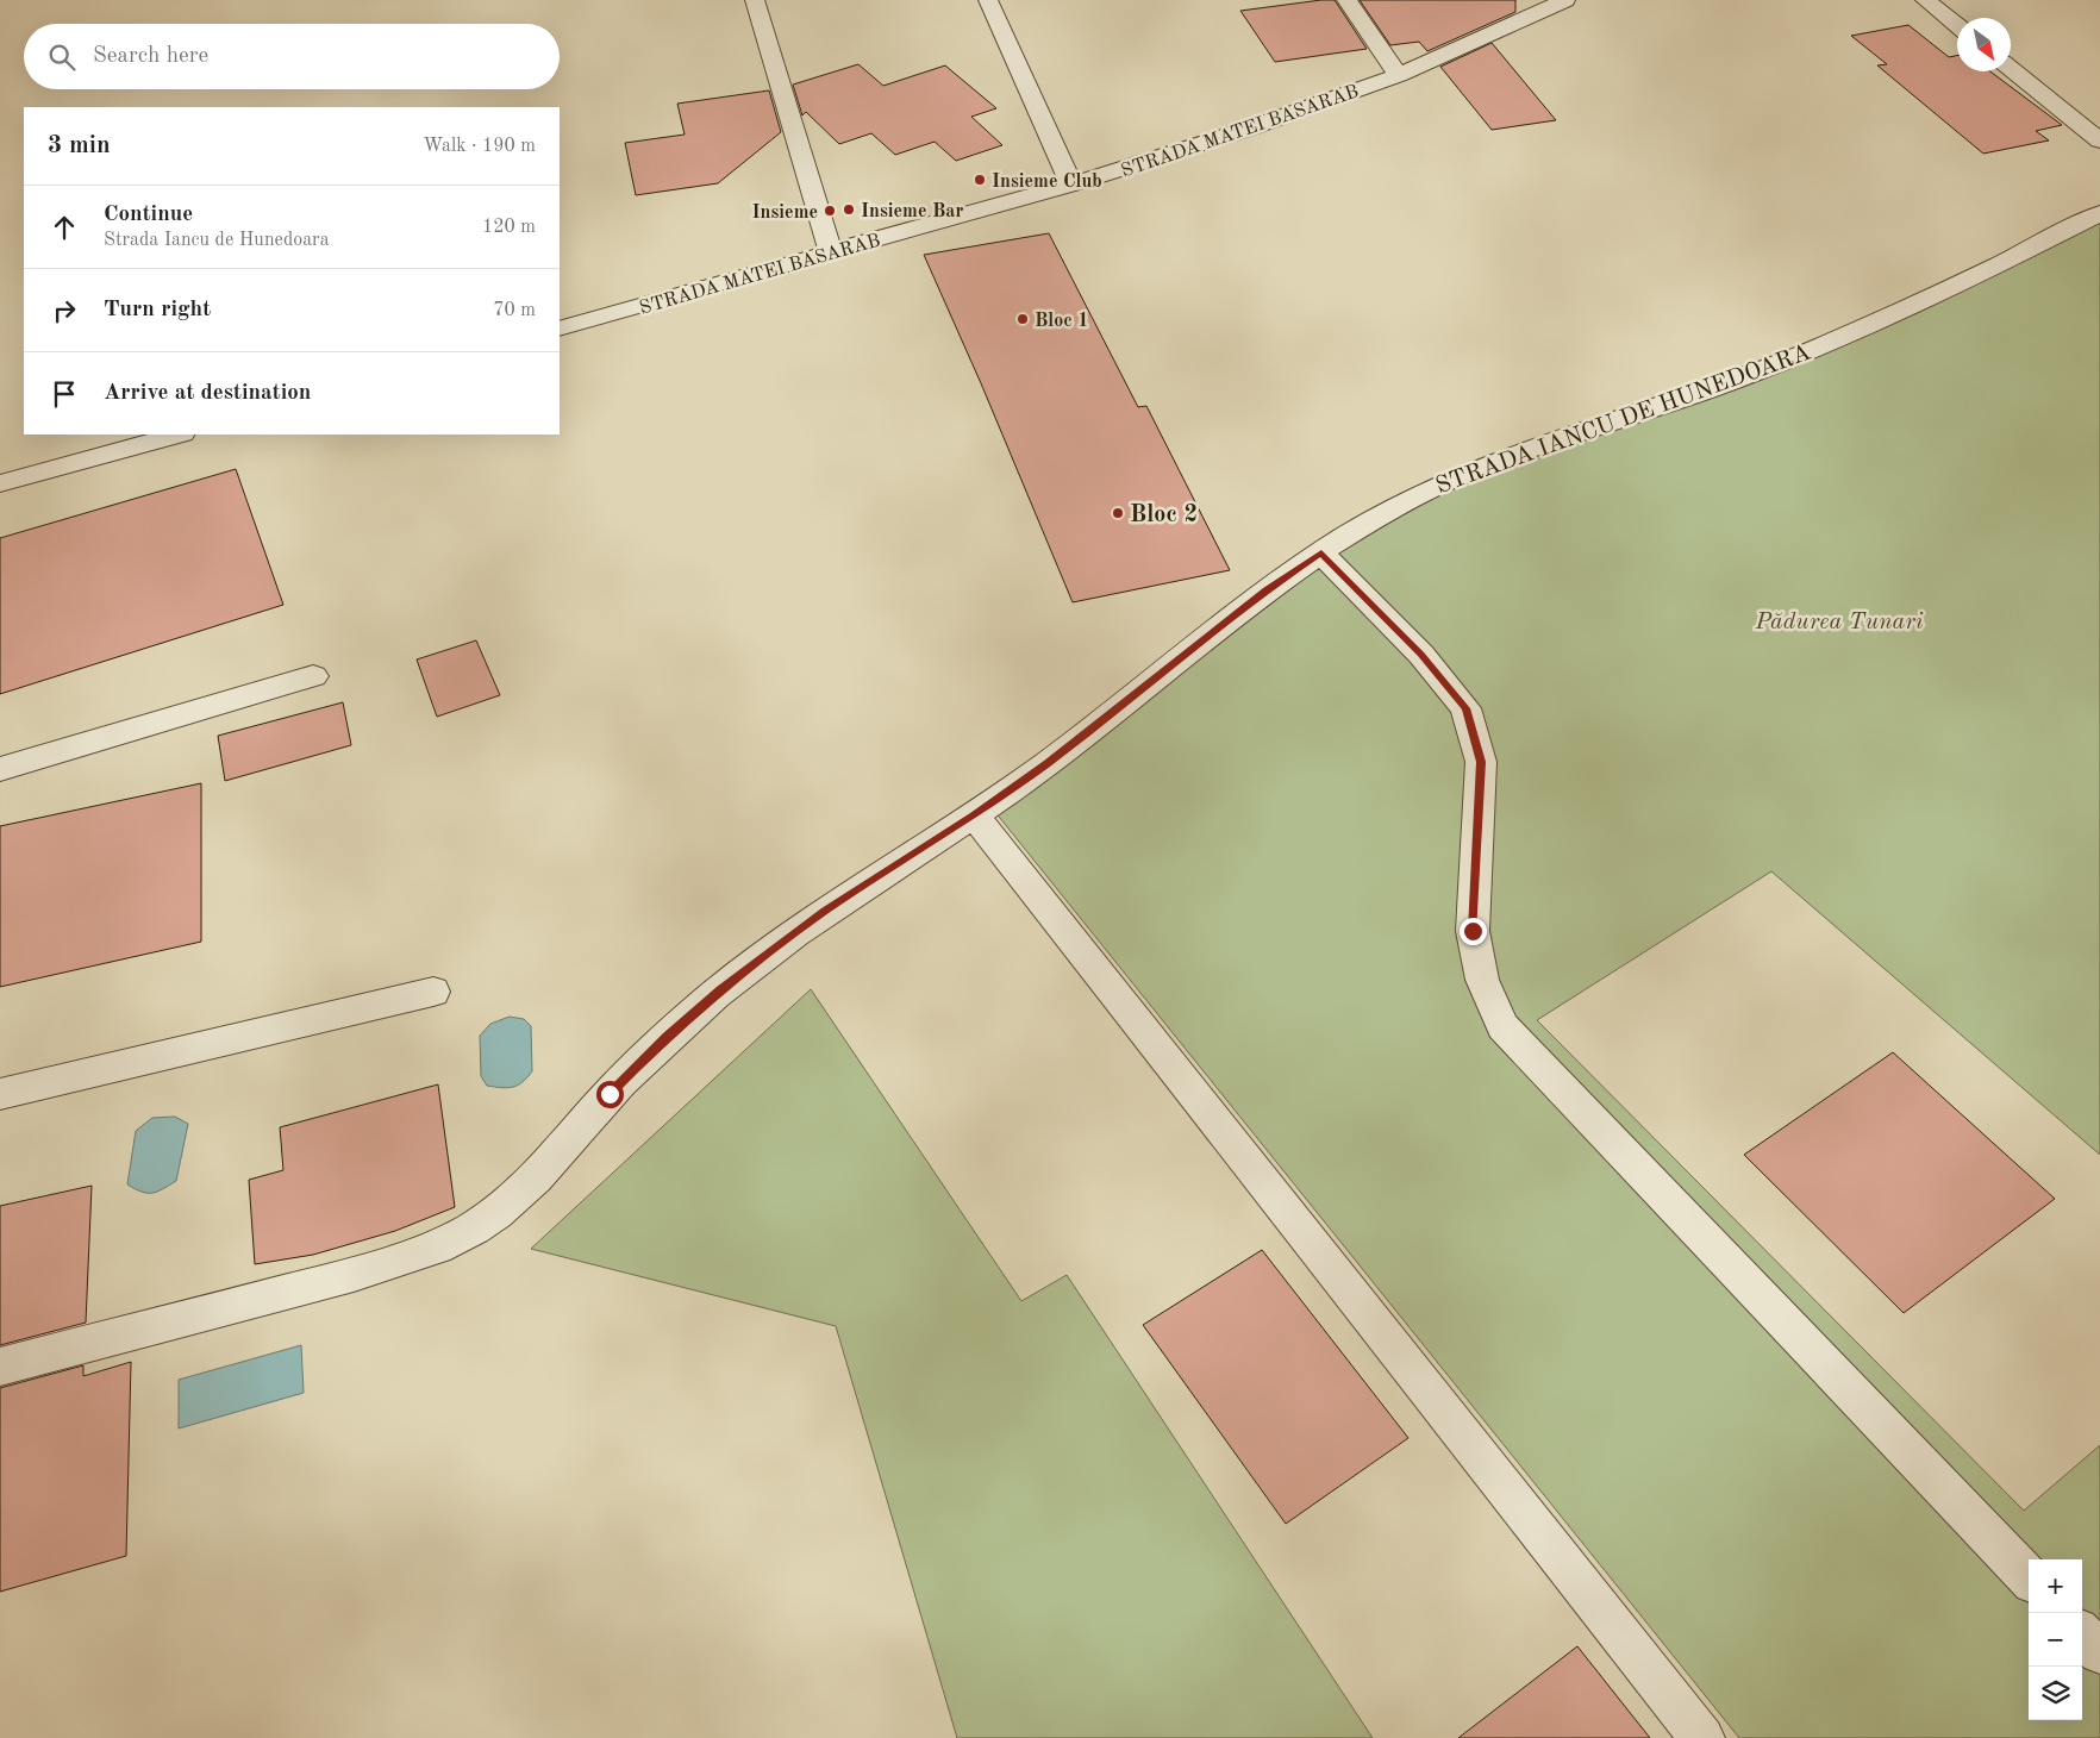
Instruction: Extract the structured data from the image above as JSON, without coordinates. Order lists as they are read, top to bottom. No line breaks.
{"streets":{"street":["STRADA MATEI BASARAB","STRADA IANCU DE HUNEDOARA"]},"parks":["Pădurea Tunari"],"places":["Insieme Club","Insieme Bar","Insieme","Bloc 1","Bloc 2"],"north":"bottom right","page":{"search":"Search here","heading":["3 min","Walk · 190 m"],"list":[["Continue","Strada Iancu de Hunedoara","120 m"],["Turn right","70 m"],"Arrive at destination"],"map_buttons":["+","−"]}}
